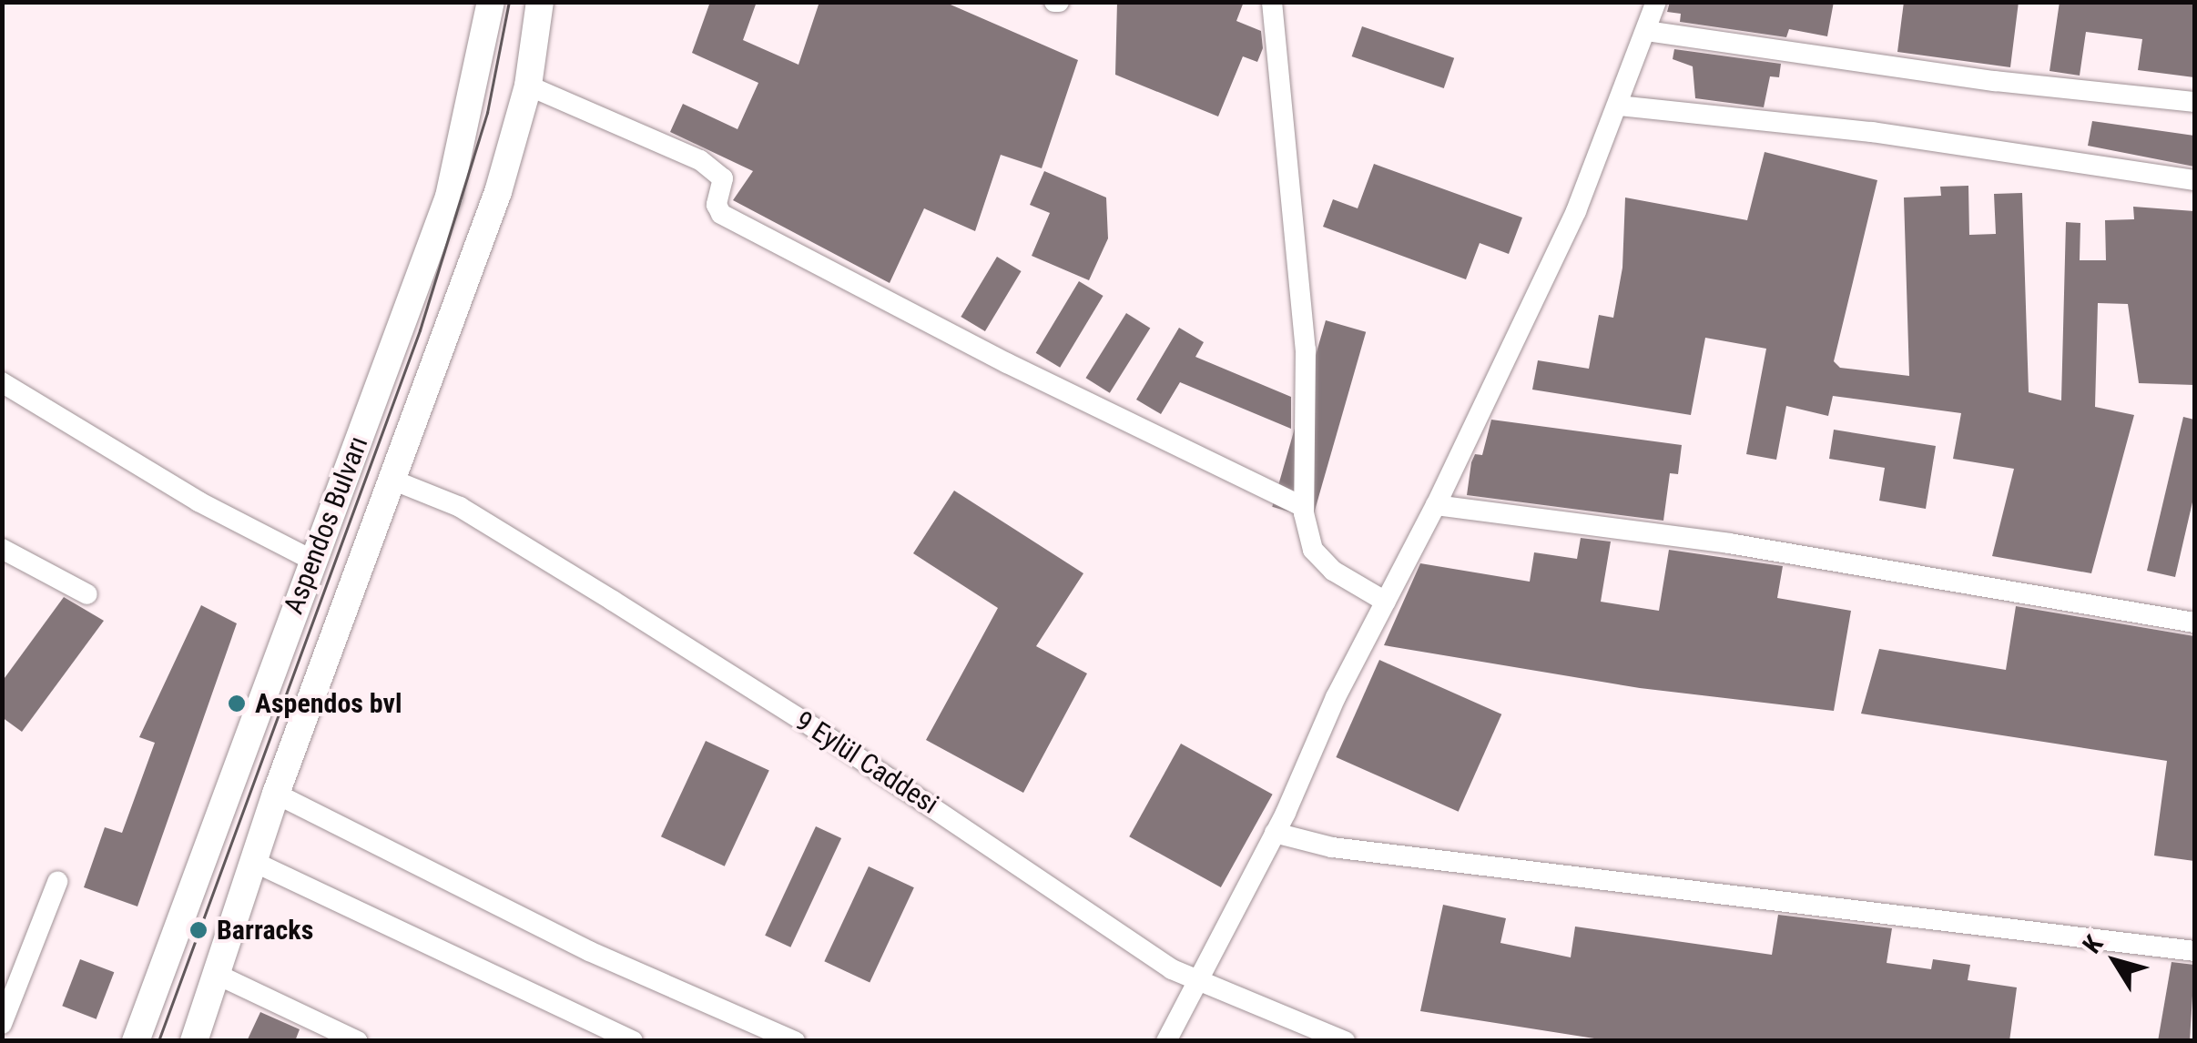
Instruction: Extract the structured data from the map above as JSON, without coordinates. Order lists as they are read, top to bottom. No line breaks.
{"streets":{"main road":["Aspendos Bulvarı"],"street":["9 Eylül Caddesi"]},"crossings":[["Aspendos Bulvarı","9 Eylül Caddesi"]],"places":["Aspendos bvl","Barracks"],"north":"top left"}
